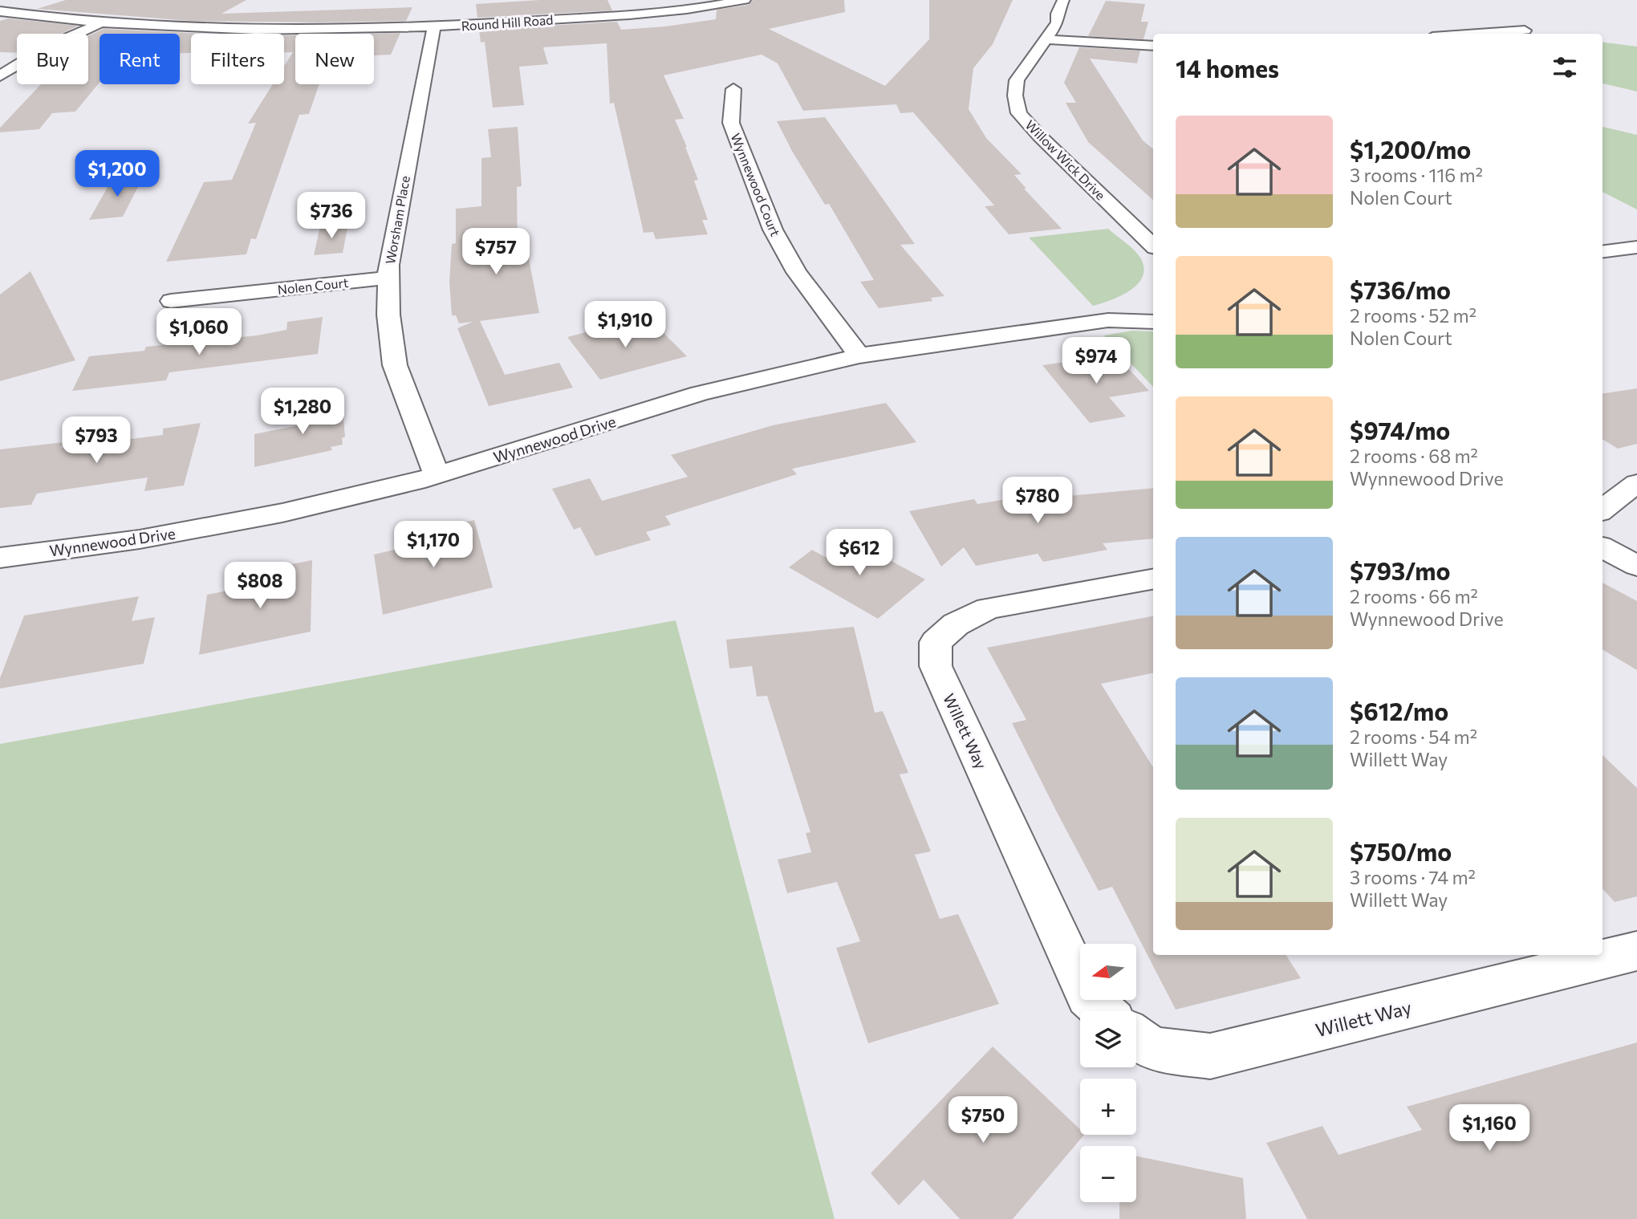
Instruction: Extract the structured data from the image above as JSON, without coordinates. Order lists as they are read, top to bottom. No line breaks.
{"streets":{"street":["Round Hill Road","Willow Wick Drive","Wynnewood Court","Worsham Place","Nolen Court","Wynnewood Drive","Willett Way"]},"crossings":[["Round Hill Road","Worsham Place"],["Wynnewood Court","Wynnewood Drive"],["Worsham Place","Nolen Court"],["Worsham Place","Wynnewood Drive"]],"north":"left","page":{"chip":["Buy","Rent","Filters","New"],"heading":"14 homes","list":[{"name":"$1,200/mo","note":"3 rooms · 116 m² · Nolen Court"},{"name":"$736/mo","note":"2 rooms · 52 m² · Nolen Court"},{"name":"$974/mo","note":"2 rooms · 68 m² · Wynnewood Drive"},{"name":"$793/mo","note":"2 rooms · 66 m² · Wynnewood Drive"},{"name":"$612/mo","note":"2 rooms · 54 m² · Willett Way"},{"name":"$750/mo","note":"3 rooms · 74 m² · Willett Way"}],"price":["$1,200","$736","$757","$1,910","$1,060","$974","$1,280","$793","$780","$1,170","$612","$808","$750","$1,160"],"map_buttons":["+","−"]}}
